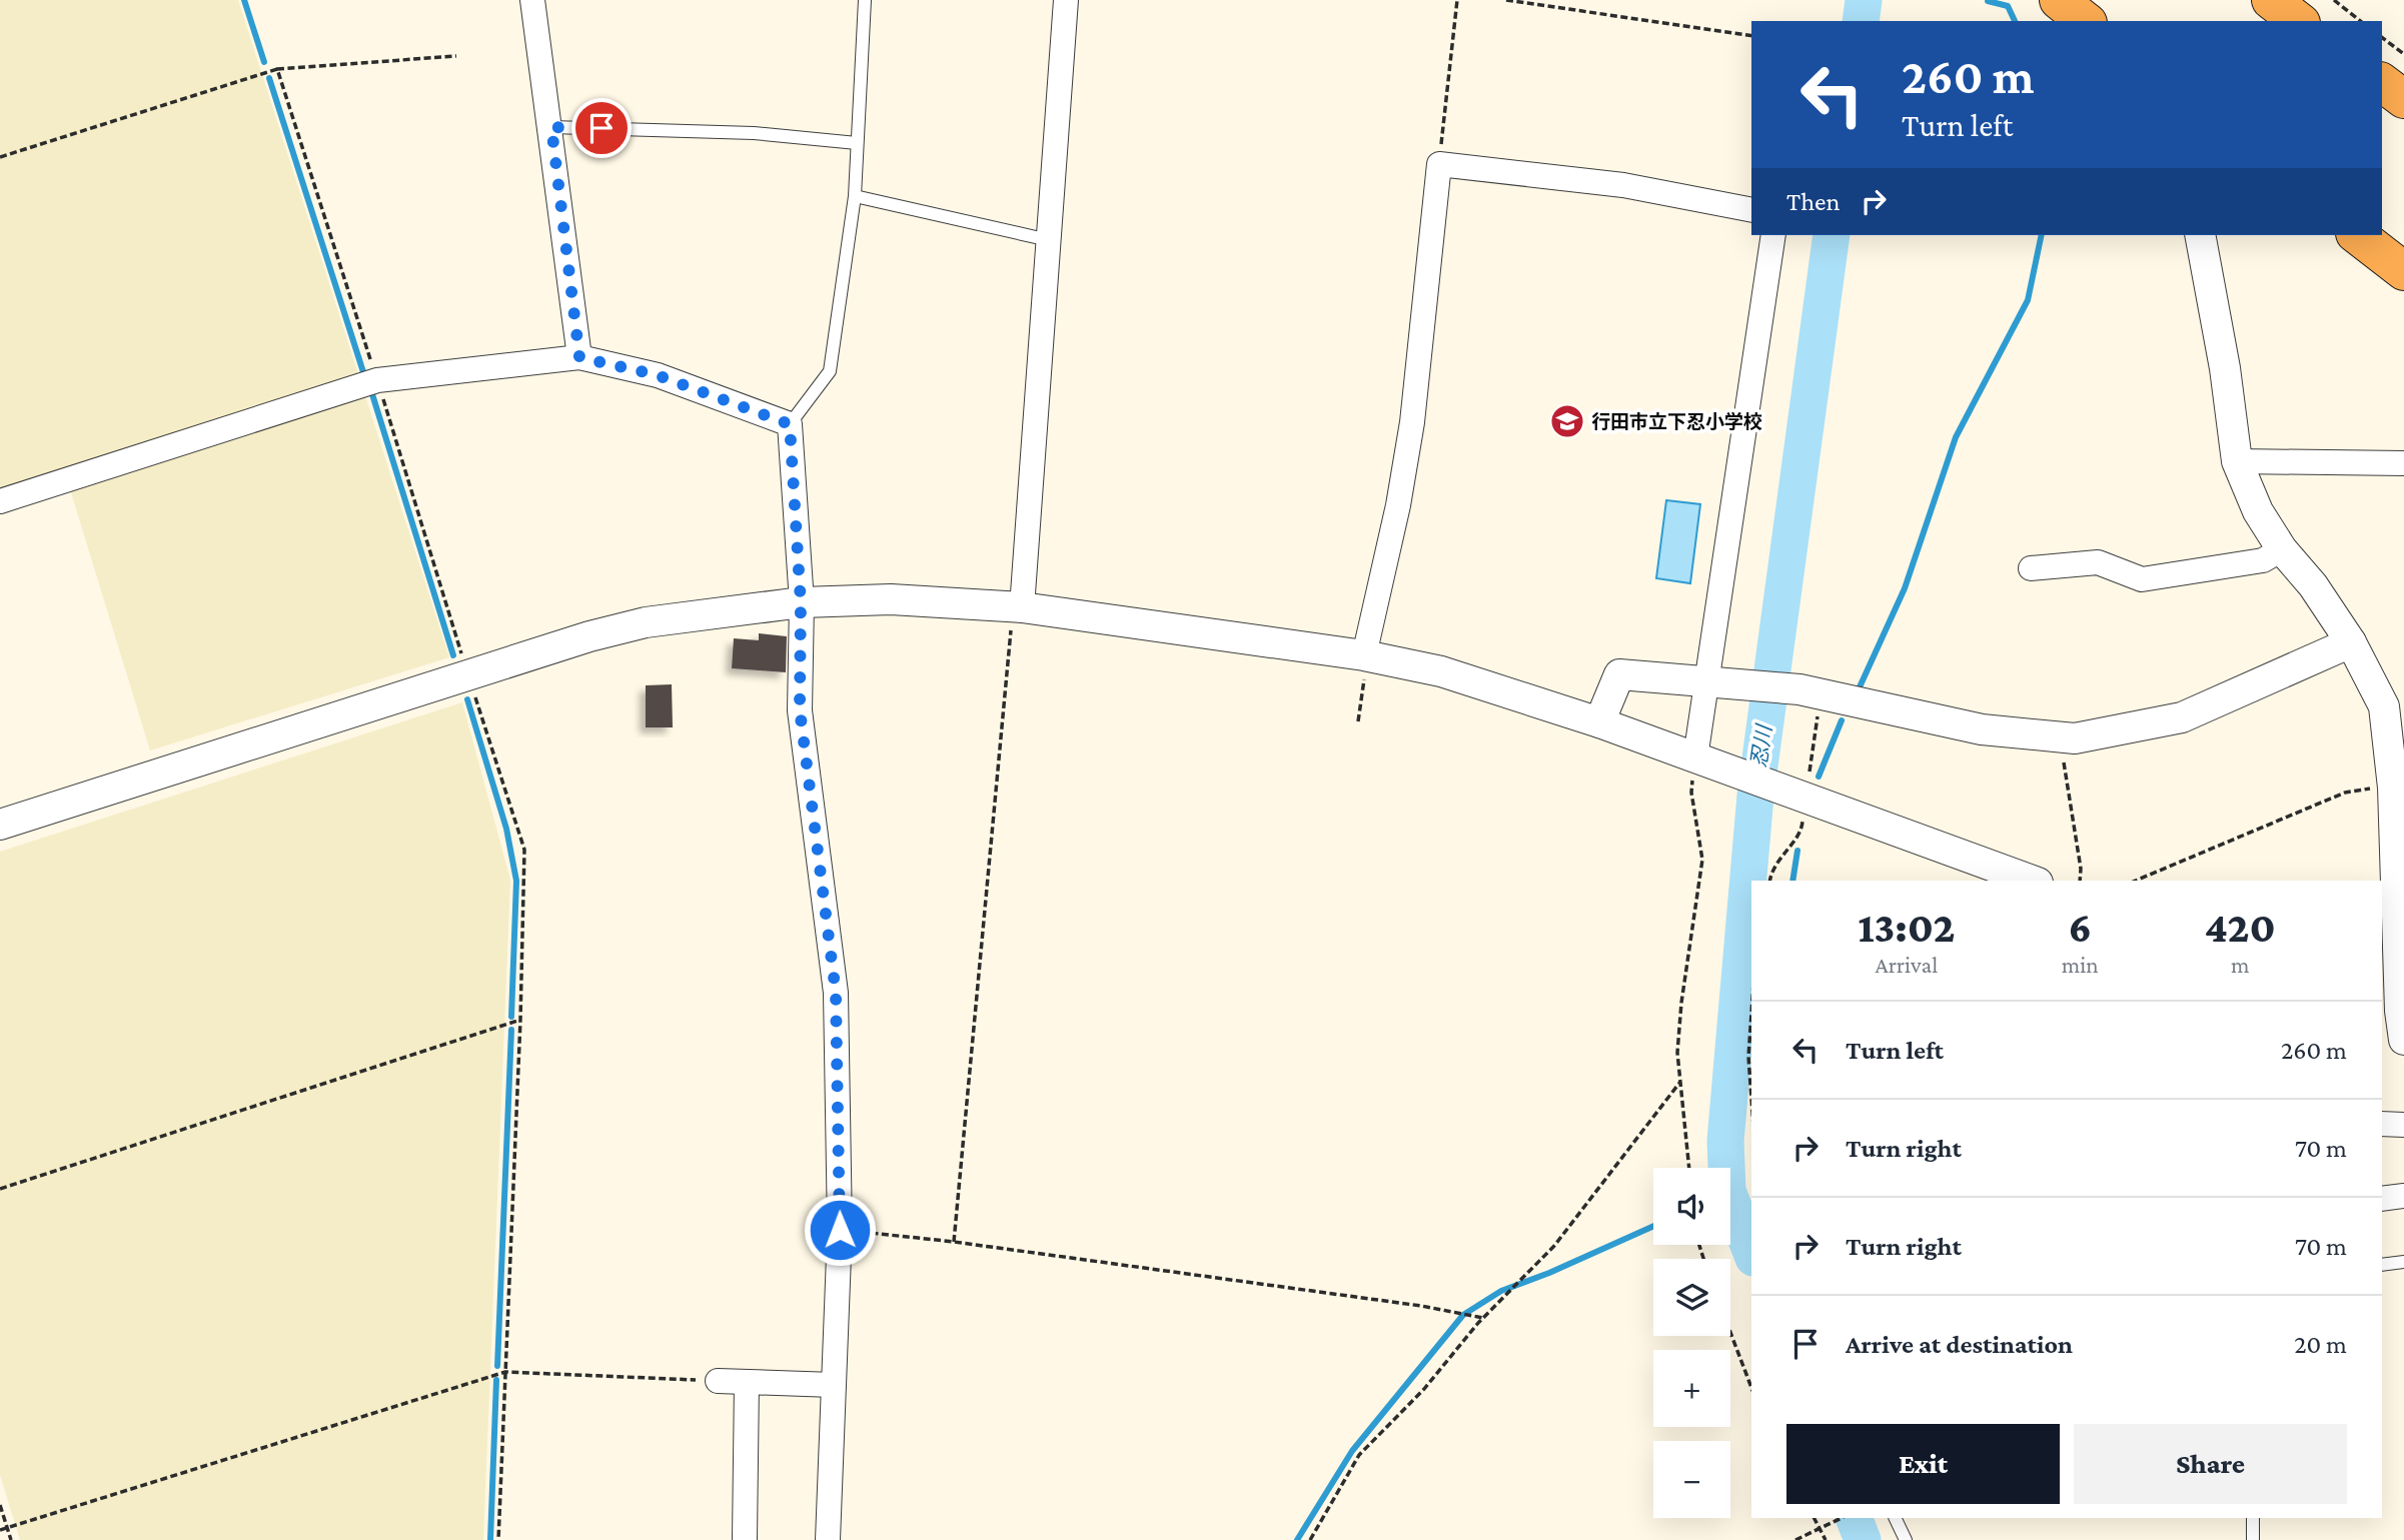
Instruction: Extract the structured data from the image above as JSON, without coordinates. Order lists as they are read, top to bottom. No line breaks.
{"water":["忍川"],"places":{"school or university":["行田市立下忍小学校"]},"page":{"turn":["260 m","Turn left"],"then":"Then","eta":["13:02","Arrival","6","min","420","m"],"list":[{"name":"Turn left","value":"260 m"},{"name":"Turn right","value":"70 m"},{"name":"Turn right","value":"70 m"},{"name":"Arrive at destination","value":"20 m"}],"map_buttons":["+","−"],"buttons":["Exit","Share"]}}
